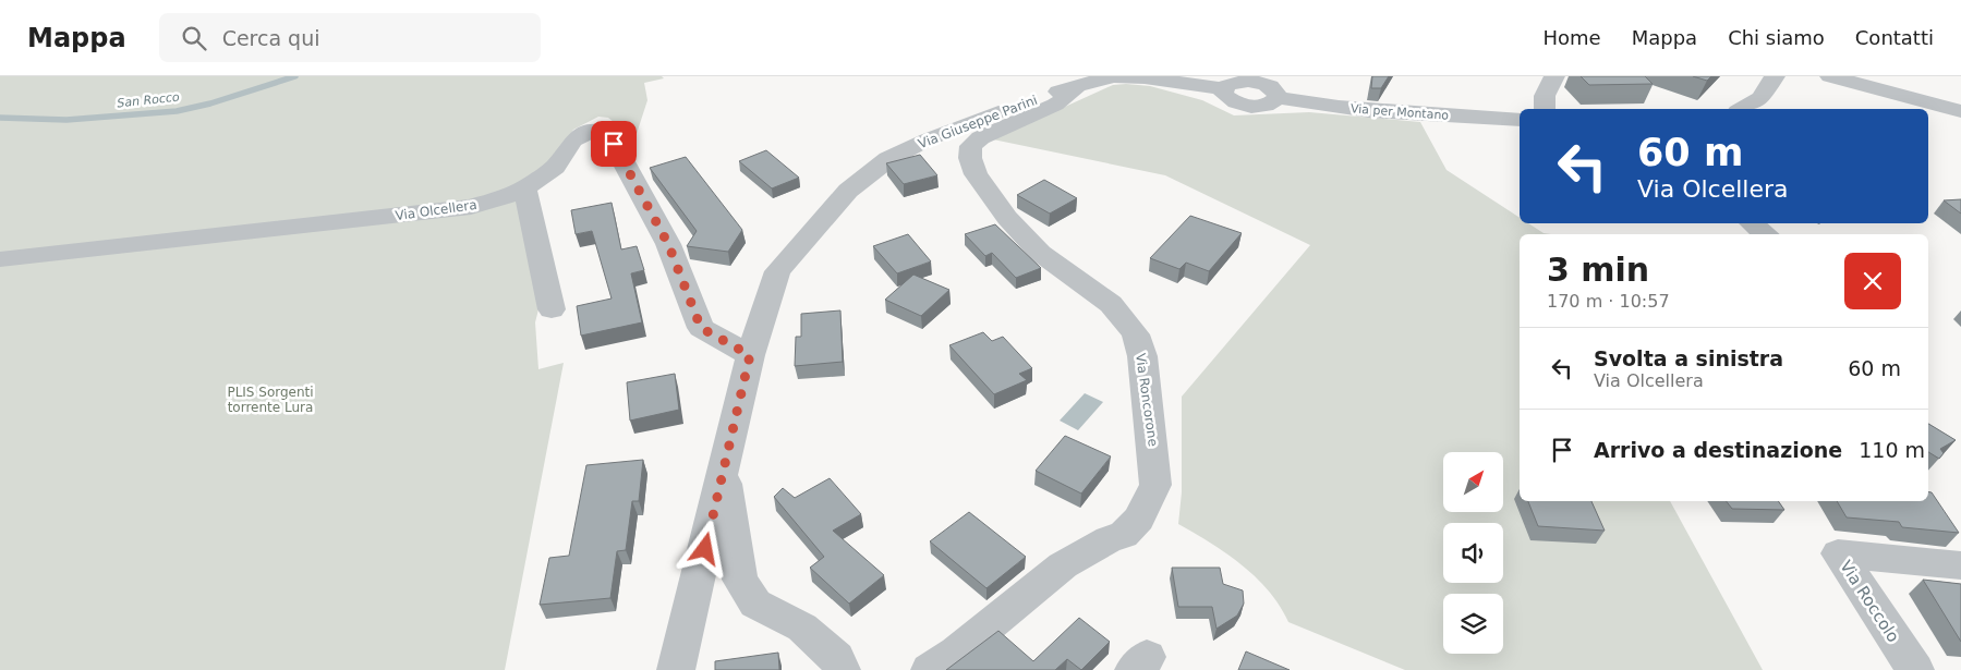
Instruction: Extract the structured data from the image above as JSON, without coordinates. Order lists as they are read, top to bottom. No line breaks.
{"streets":{"street":["Via per Montano","Via Giuseppe Parini","Via Olcellera","Via Roncorone","Via Roccolo"]},"crossings":[["Via Giuseppe Parini","Via Olcellera"],["Via Giuseppe Parini","Via Roncorone"]],"water":["San Rocco"],"parks":["PLIS Sorgenti torrente Lura"],"north":"top right","page":{"header":"Mappa","search":"Cerca qui","nav":["Home","Mappa","Chi siamo","Contatti"],"turn":["60 m","Via Olcellera"],"heading":["3 min","170 m · 10:57"],"list":[{"name":"Svolta a sinistra","note":"Via Olcellera","value":"60 m"},{"name":"Arrivo a destinazione","value":"110 m"}]}}
